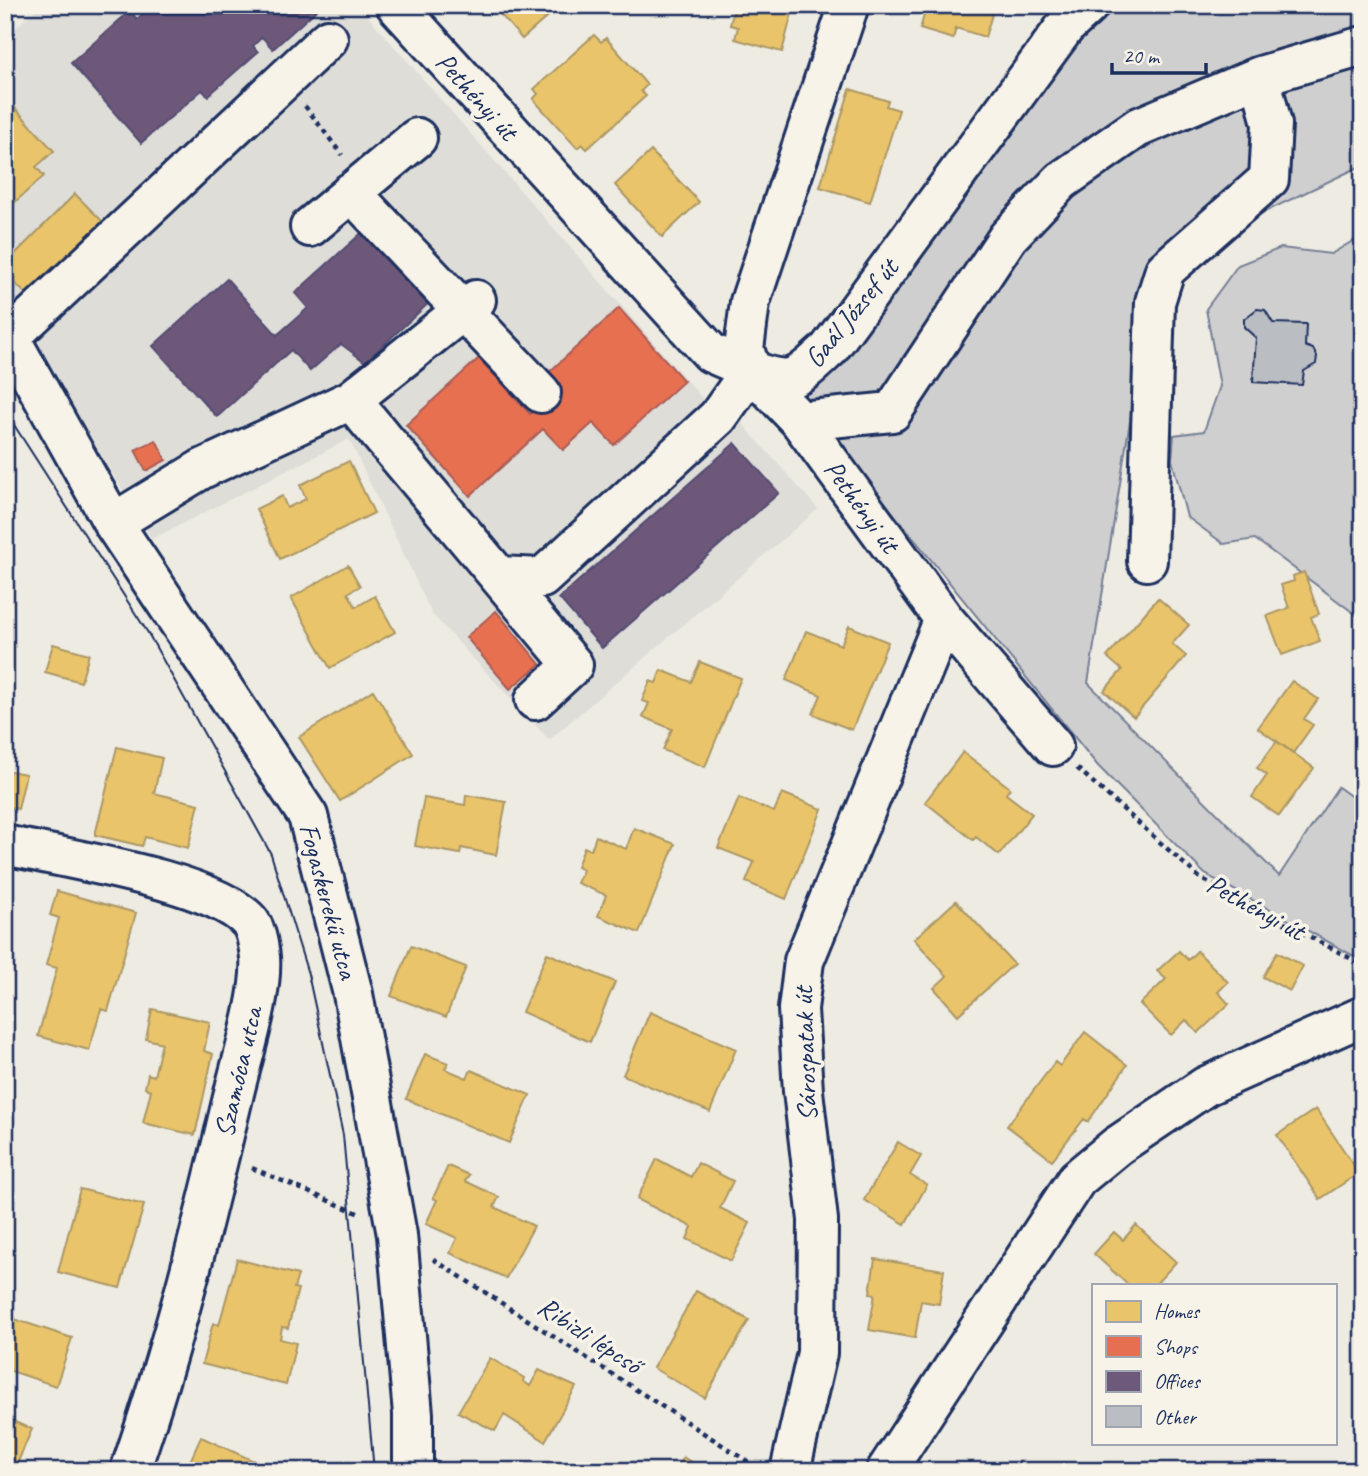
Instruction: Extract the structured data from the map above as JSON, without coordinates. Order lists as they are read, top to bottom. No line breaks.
{"streets":{"street":["Pethényi út","Gaál József út","Fogaskerekű utca","Sárospatak út","Szamóca utca"],"path":["Ribizli lépcső"]},"crossings":[["Pethényi út","Gaál József út"],["Pethényi út","Sárospatak út"],["Fogaskerekű utca","Ribizli lépcső"]],"legend":["Homes","Shops","Offices","Other"],"scale_bar":"20 m"}
